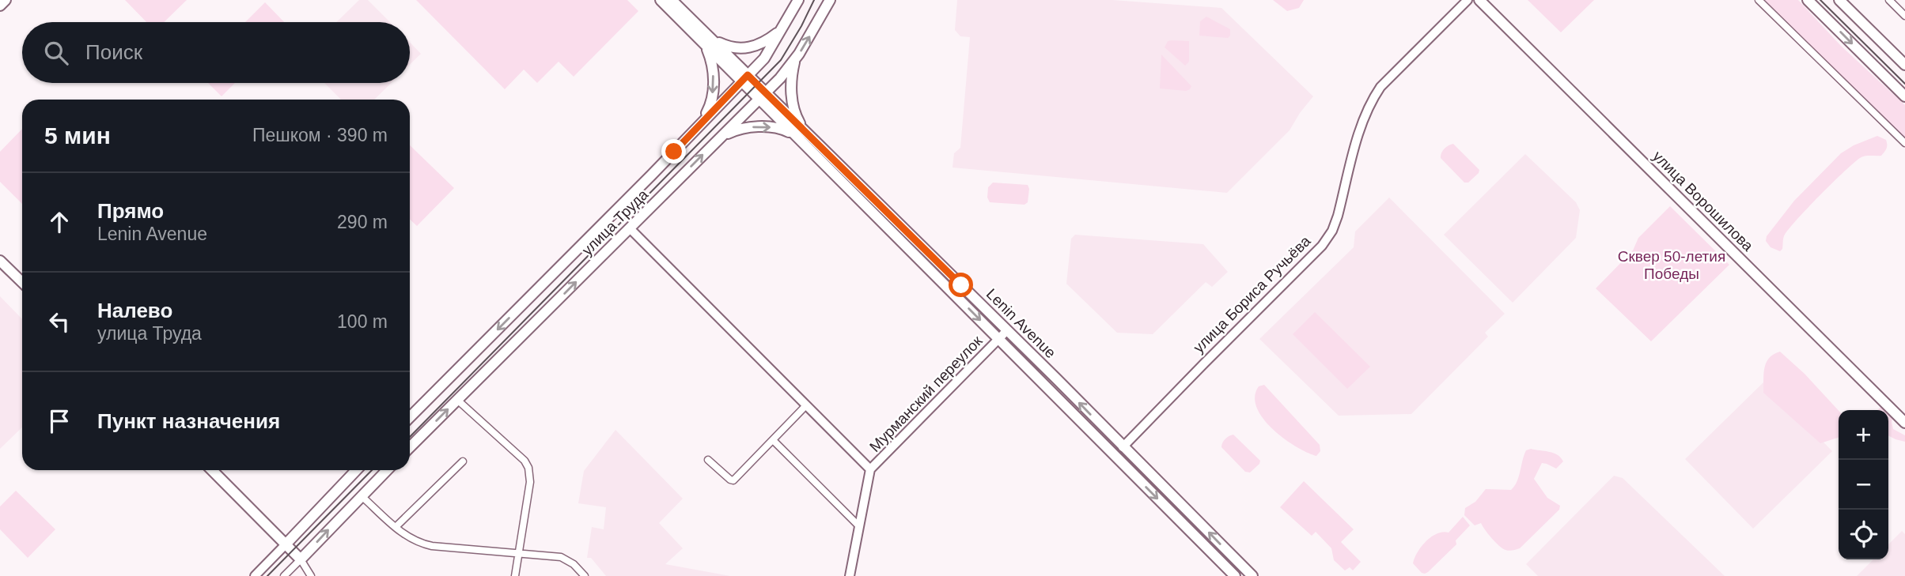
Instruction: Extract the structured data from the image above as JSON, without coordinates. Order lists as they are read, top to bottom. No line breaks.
{"streets":{"main road":["улица Ворошилова","улица Труда","улица Бориса Ручьёва","Lenin Avenue"],"street":["Мурманский переулок"]},"crossings":[["улица Труда","Lenin Avenue"],["улица Бориса Ручьёва","Lenin Avenue"],["Lenin Avenue","Мурманский переулок"]],"parks":["Сквер 50-летия Победы"],"page":{"search":"Поиск","heading":["5 мин","Пешком · 390 m"],"list":[["Прямо","Lenin Avenue","290 m"],["Налево","улица Труда","100 m"],"Пункт назначения"],"map_buttons":["+","−"]}}
